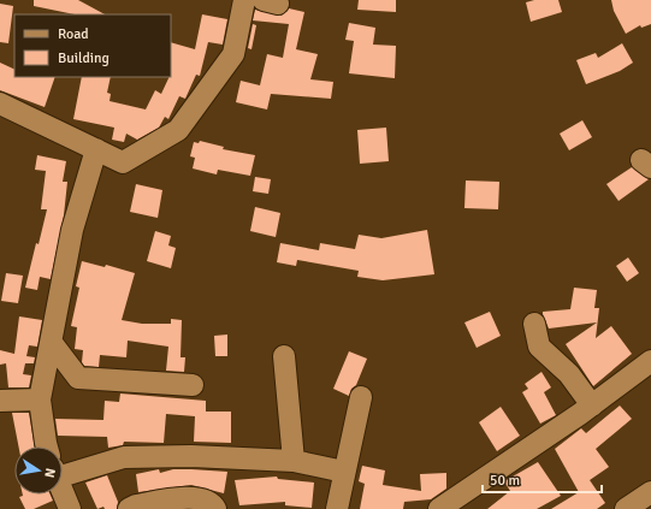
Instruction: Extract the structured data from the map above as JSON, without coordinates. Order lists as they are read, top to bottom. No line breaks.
{"legend":["Road","Building"],"scale_bar":"50 m","north":"right"}
